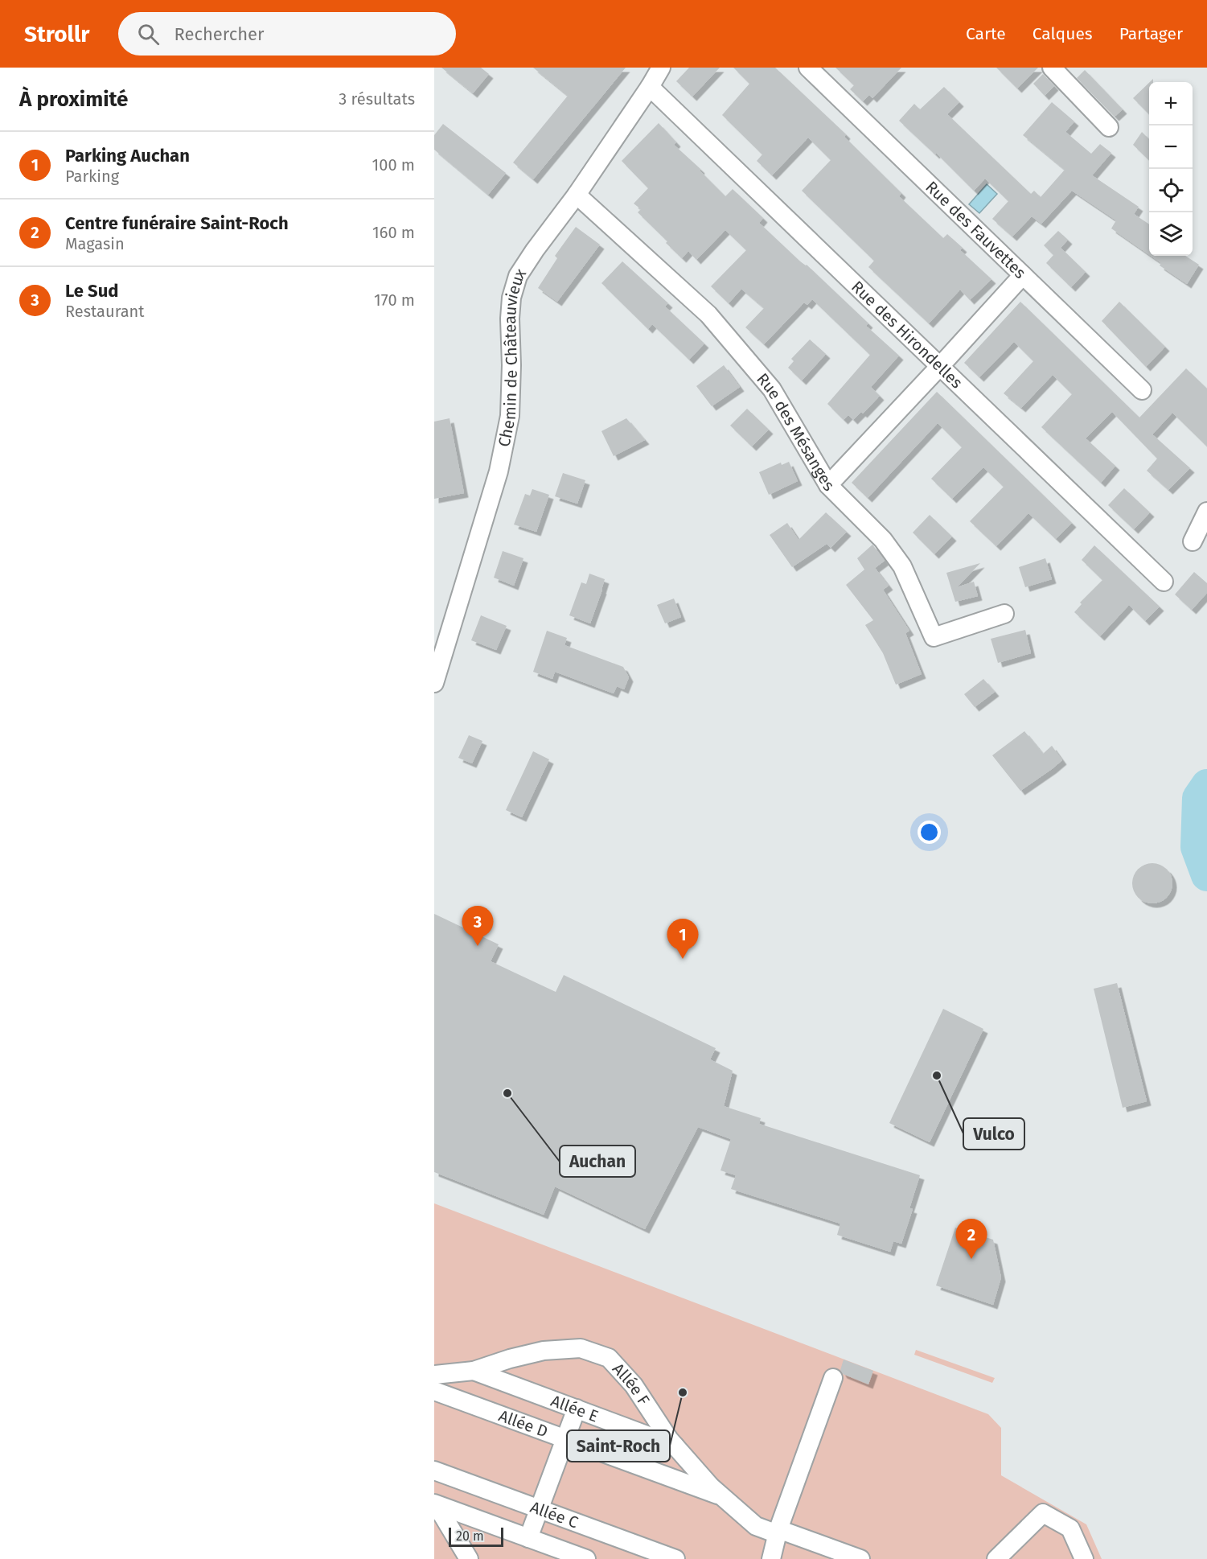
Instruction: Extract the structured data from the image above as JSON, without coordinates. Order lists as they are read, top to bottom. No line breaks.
{"streets":{"street":["Rue des Fauvettes","Rue des Hirondelles","Chemin de Châteauvieux","Rue des Mésanges","Allée F","Allée E","Allée D","Allée C"]},"crossings":[["Rue des Hirondelles","Chemin de Châteauvieux"],["Chemin de Châteauvieux","Rue des Mésanges"],["Allée F","Allée E"],["Allée F","Allée D"]],"places":["Vulco","Auchan","Saint-Roch"],"scale_bar":"20 m","page":{"header":"Strollr","search":"Rechercher","nav":["Carte","Calques","Partager"],"heading":["À proximité","3 résultats"],"map_buttons":["+","−"],"list":[{"mark":"1","name":"Parking Auchan","note":"Parking","value":"100 m"},{"mark":"2","name":"Centre funéraire Saint-Roch","note":"Magasin","value":"160 m"},{"mark":"3","name":"Le Sud","note":"Restaurant","value":"170 m"}],"pins":["3","1","2"],"scale":"20 m"}}
